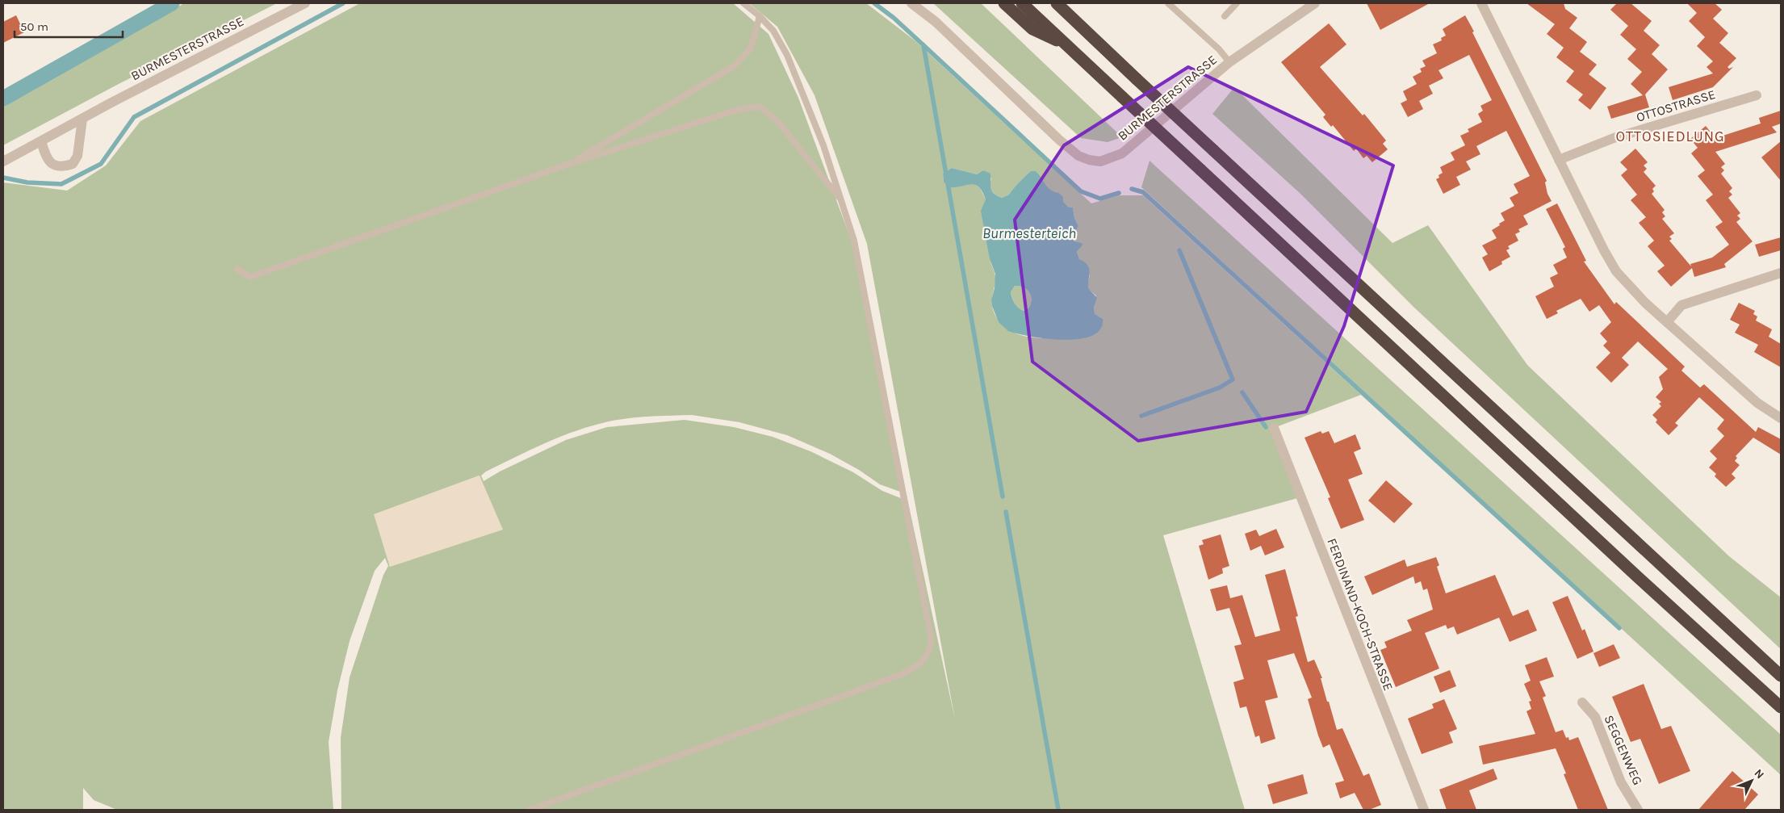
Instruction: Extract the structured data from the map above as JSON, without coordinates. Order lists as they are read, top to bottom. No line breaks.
{"streets":{"street":["BURMESTERSTRASSE","OTTOSTRASSE","FERDINAND-KOCH-STRASSE","SEGGENWEG"]},"districts":["OTTOSIEDLUNG"],"water":["Burmesterteich"],"scale_bar":"50 m","north":"top right"}
